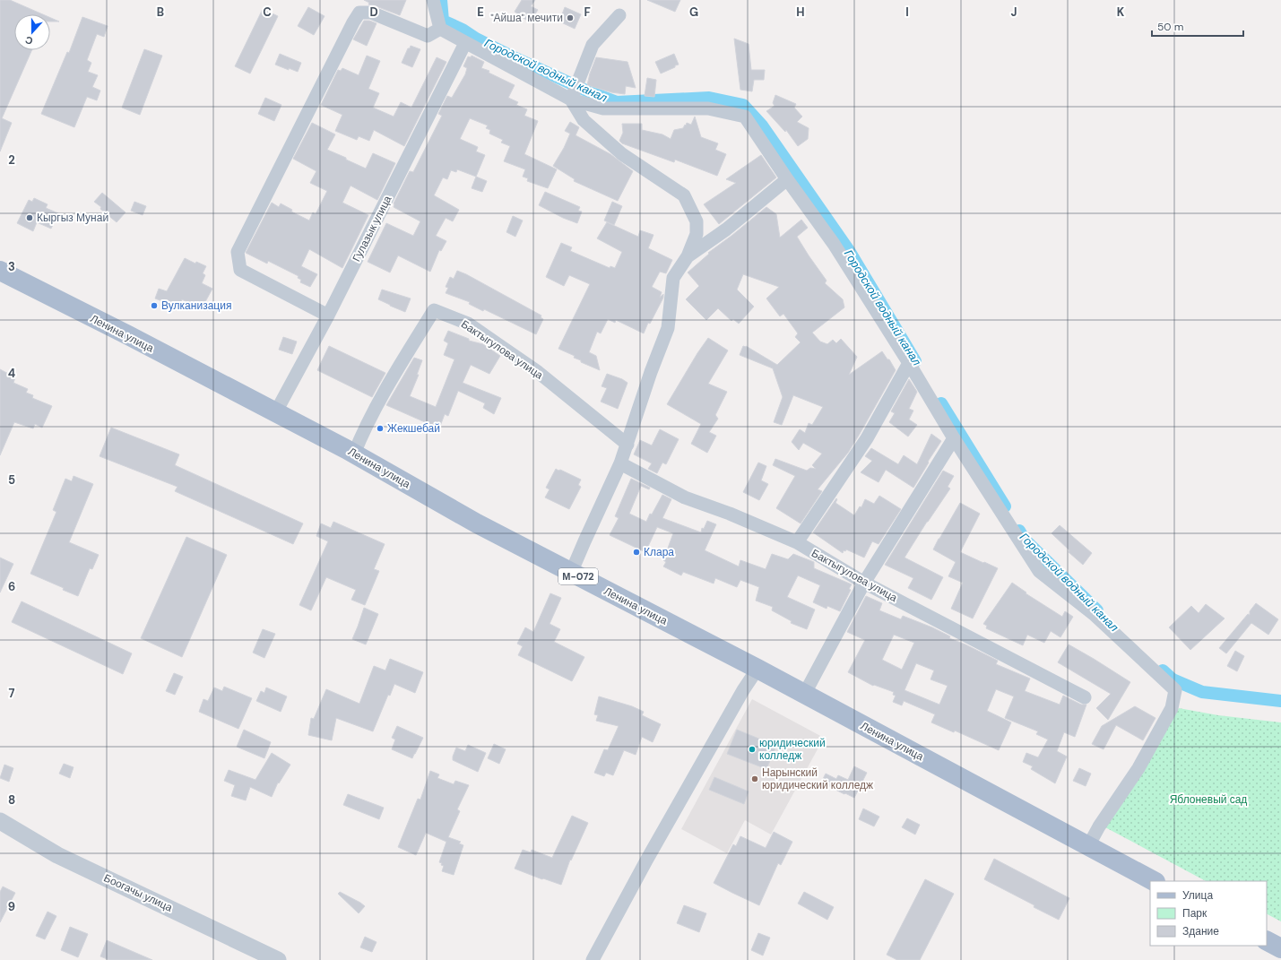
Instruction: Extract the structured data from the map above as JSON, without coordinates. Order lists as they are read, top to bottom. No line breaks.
{"streets":{"main road":["Ленина улица","М-072"],"street":["Гулазык улица","Бактыгулова улица","Боогачы улица"]},"crossings":[["Гулазык улица","Ленина улица"],["Ленина улица","Бактыгулова улица"]],"water":["Городской водный канал"],"parks":["Яблоневый сад"],"places":["\"Айша\" мечити","Кыргыз Мунай","Вулканизация","Жекшебай","Клара","юридический колледж","Нарынский юридический колледж"],"legend":["Улица","Парк","Здание"],"scale_bar":"50 m","north":"bottom","grid":{"columns":["B","C","D","E","F","G","H","I","J","K"],"rows":["2","3","4","5","6","7","8","9"]}}
